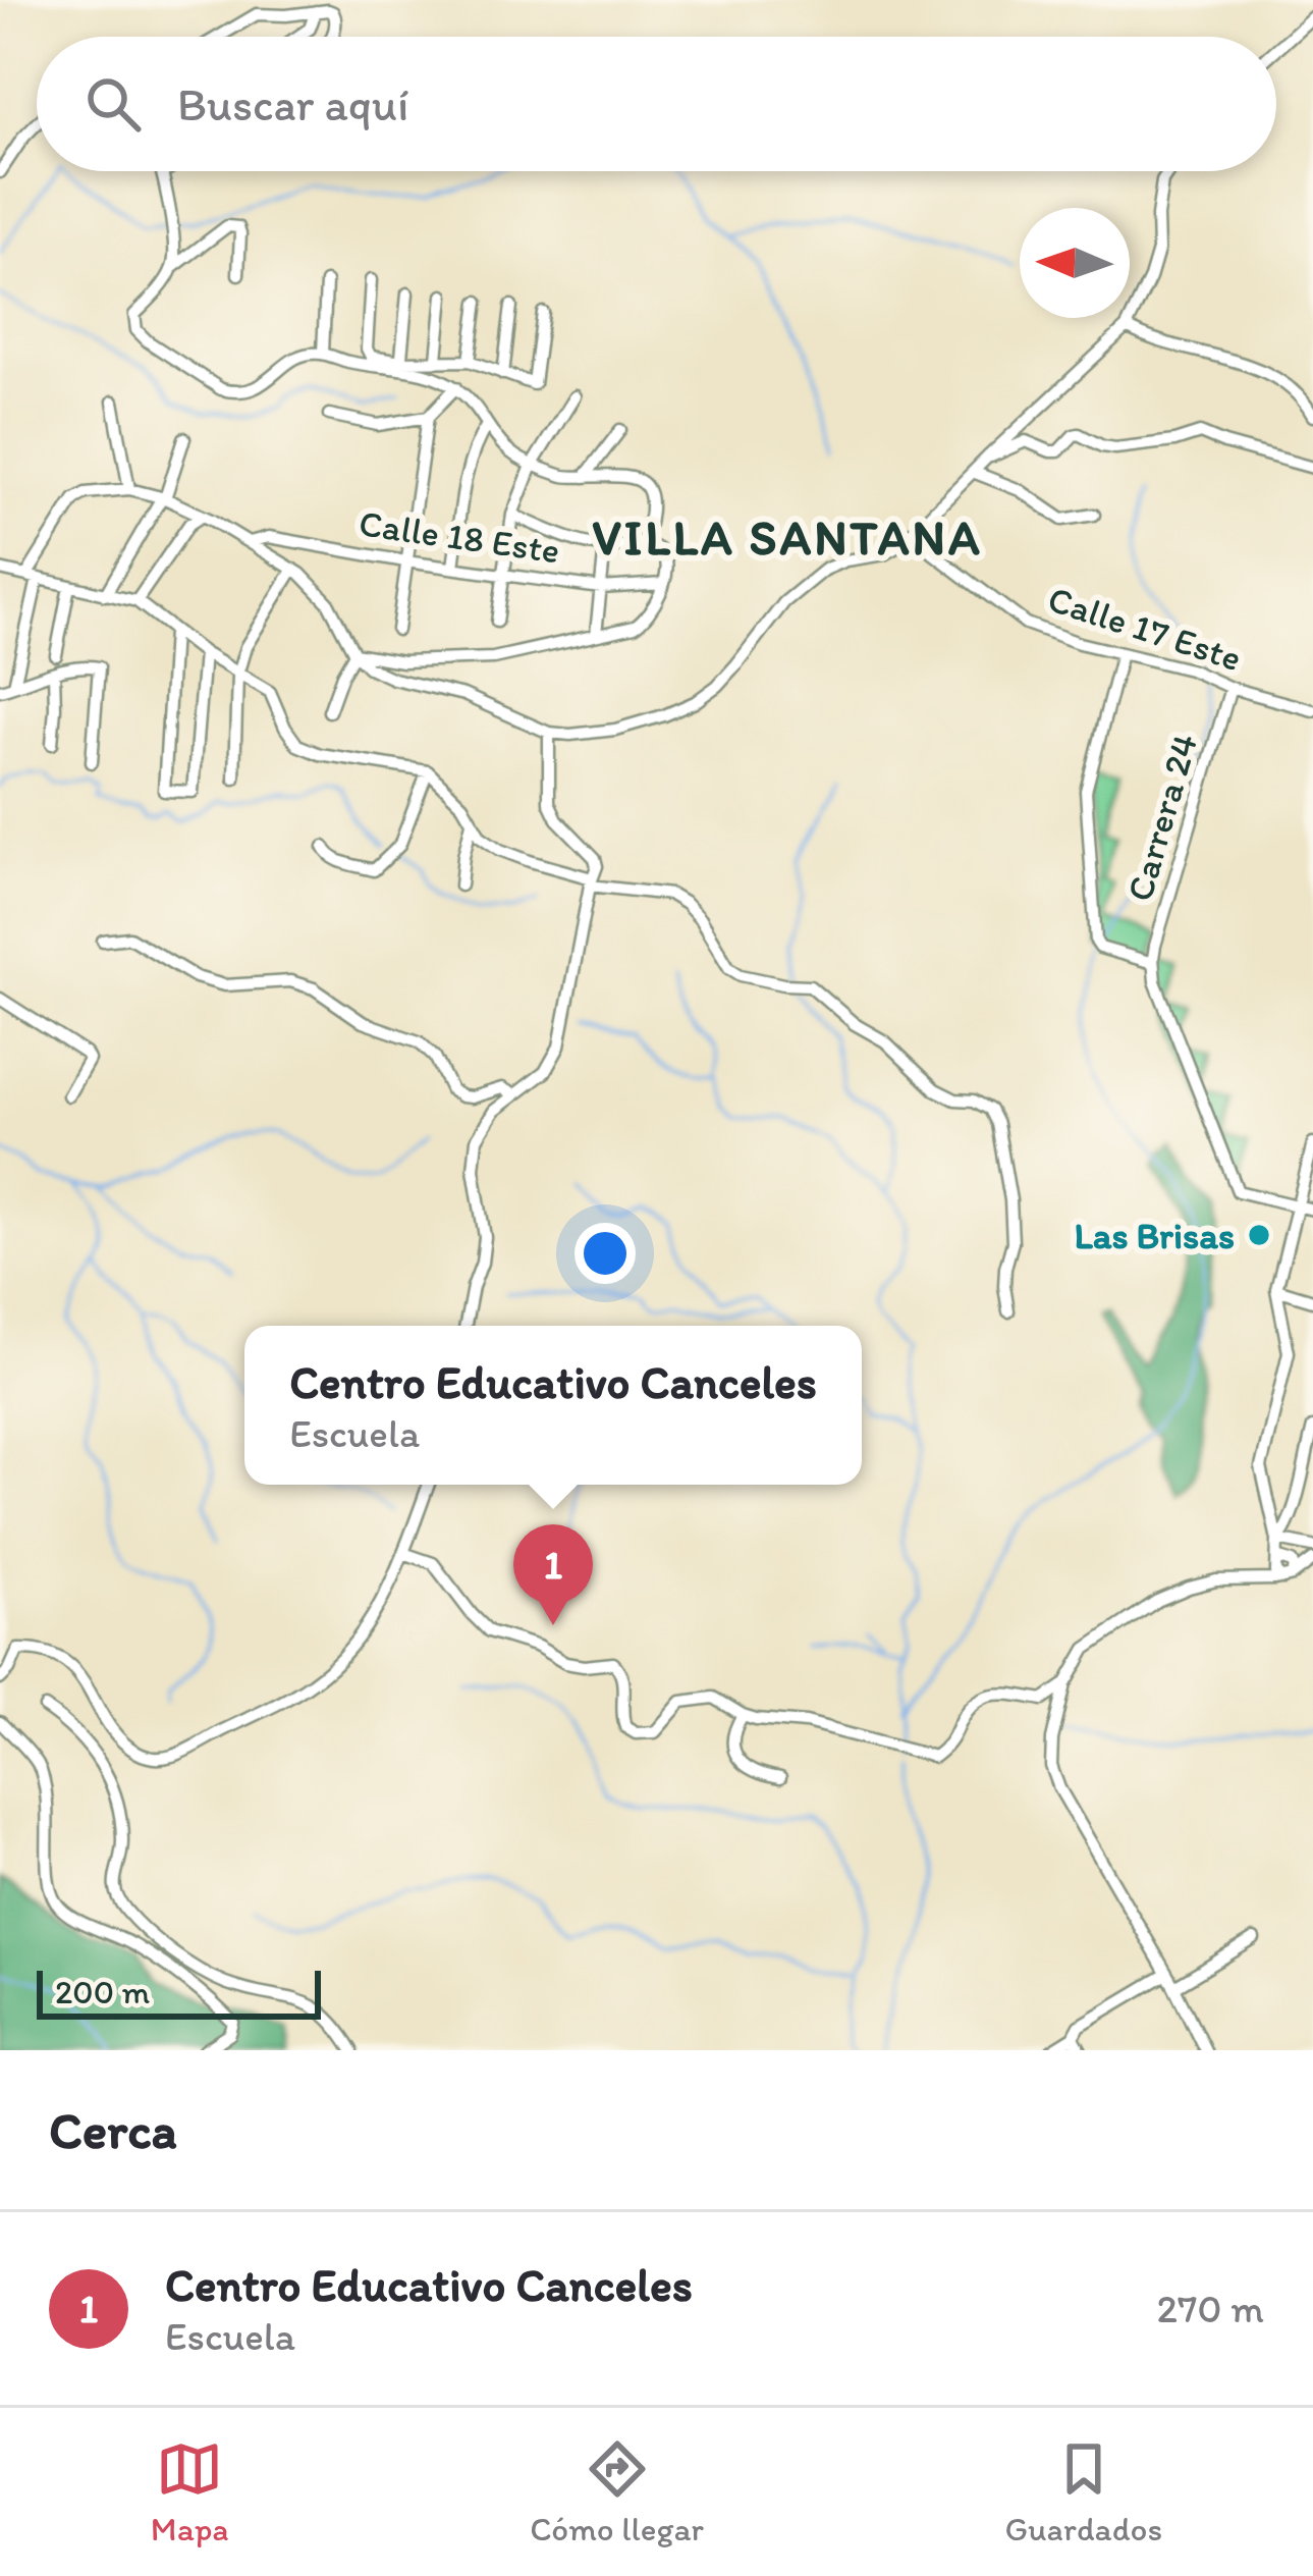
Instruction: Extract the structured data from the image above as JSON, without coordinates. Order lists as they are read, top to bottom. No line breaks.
{"streets":{"street":["Calle 18 Este","Calle 17 Este","Carrera 24"]},"crossings":[["Calle 17 Este","Carrera 24"]],"districts":["VILLA SANTANA"],"places":["Las Brisas"],"scale_bar":"200 m","north":"left","page":{"search":"Buscar aquí","popup":["Centro Educativo Canceles","Escuela"],"pins":"1","scale":"200 m","heading":"Cerca","list":[{"mark":"1","name":"Centro Educativo Canceles","note":"Escuela","value":"270 m"}],"nav":["Mapa","Cómo llegar","Guardados"]}}
